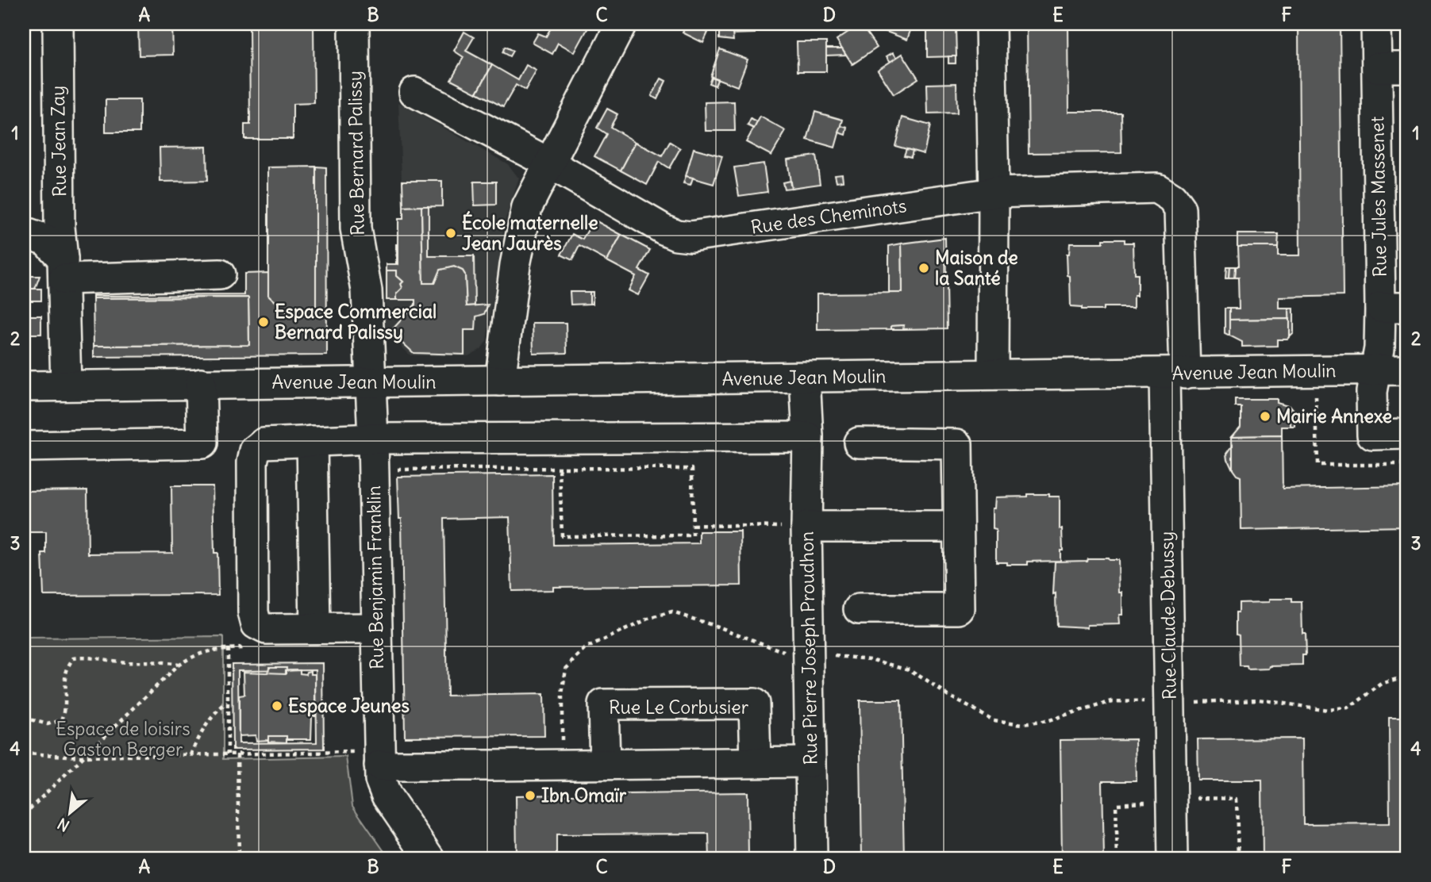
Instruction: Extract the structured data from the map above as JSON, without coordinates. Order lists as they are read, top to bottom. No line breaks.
{"streets":{"street":["Rue Jean Zay","Rue Bernard Palissy","Rue Jules Massenet","Rue des Cheminots","Avenue Jean Moulin","Rue Benjamin Franklin","Rue Claude Debussy","Rue Pierre Joseph Proudhon","Rue Le Corbusier"]},"crossings":[["Rue Jean Zay","Avenue Jean Moulin"],["Rue Bernard Palissy","Avenue Jean Moulin"],["Rue Bernard Palissy","Rue Benjamin Franklin"],["Rue Jules Massenet","Avenue Jean Moulin"],["Avenue Jean Moulin","Rue Benjamin Franklin"],["Avenue Jean Moulin","Rue Claude Debussy"],["Avenue Jean Moulin","Rue Pierre Joseph Proudhon"]],"parks":["Espace de loisirs Gaston Berger"],"places":["École maternelle Jean Jaurès","Maison de la Santé","Espace Commercial Bernard Palissy","Mairie Annexe","Espace Jeunes","Ibn Omaïr"],"north":"bottom left","grid":{"columns":["A","B","C","D","E","F"],"rows":["1","2","3","4"]}}
